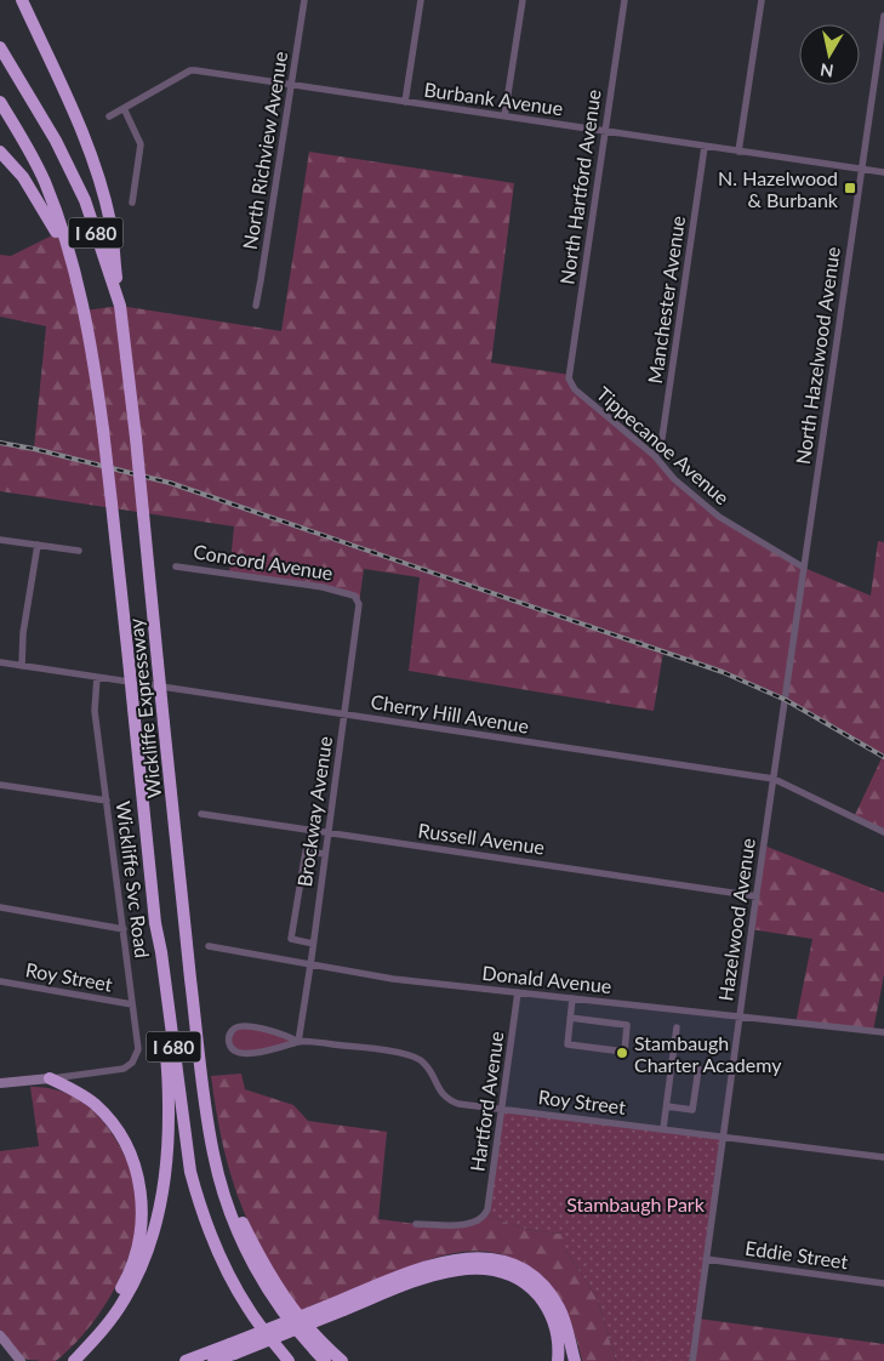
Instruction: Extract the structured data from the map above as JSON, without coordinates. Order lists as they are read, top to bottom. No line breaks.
{"streets":{"highway":["I 680","Wickliffe Expressway"],"street":["Burbank Avenue","North Richview Avenue","North Hartford Avenue","Manchester Avenue","North Hazelwood Avenue","Tippecanoe Avenue","Concord Avenue","Cherry Hill Avenue","Brockway Avenue","Russell Avenue","Wickliffe Svc Road","Hazelwood Avenue","Roy Street","Donald Avenue","Hartford Avenue","Eddie Street"]},"crossings":[["Burbank Avenue","North Richview Avenue"],["Burbank Avenue","North Hartford Avenue"],["Burbank Avenue","Manchester Avenue"],["Burbank Avenue","North Hazelwood Avenue"],["North Hartford Avenue","Tippecanoe Avenue"],["Manchester Avenue","Tippecanoe Avenue"],["North Hazelwood Avenue","Tippecanoe Avenue"],["North Hazelwood Avenue","Hazelwood Avenue"],["Concord Avenue","Brockway Avenue"],["Cherry Hill Avenue","Brockway Avenue"],["Cherry Hill Avenue","Wickliffe Svc Road"],["Cherry Hill Avenue","Hazelwood Avenue"],["Brockway Avenue","Russell Avenue"],["Brockway Avenue","Roy Street"],["Brockway Avenue","Donald Avenue"],["Russell Avenue","Hazelwood Avenue"],["Wickliffe Svc Road","Roy Street"],["Hazelwood Avenue","Roy Street"],["Hazelwood Avenue","Donald Avenue"],["Hazelwood Avenue","Eddie Street"],["Roy Street","Hartford Avenue"],["Donald Avenue","Hartford Avenue"]],"parks":["Stambaugh Park"],"places":{"transit":["N. Hazelwood & Burbank"],"other":["Stambaugh Charter Academy"]},"north":"bottom"}
